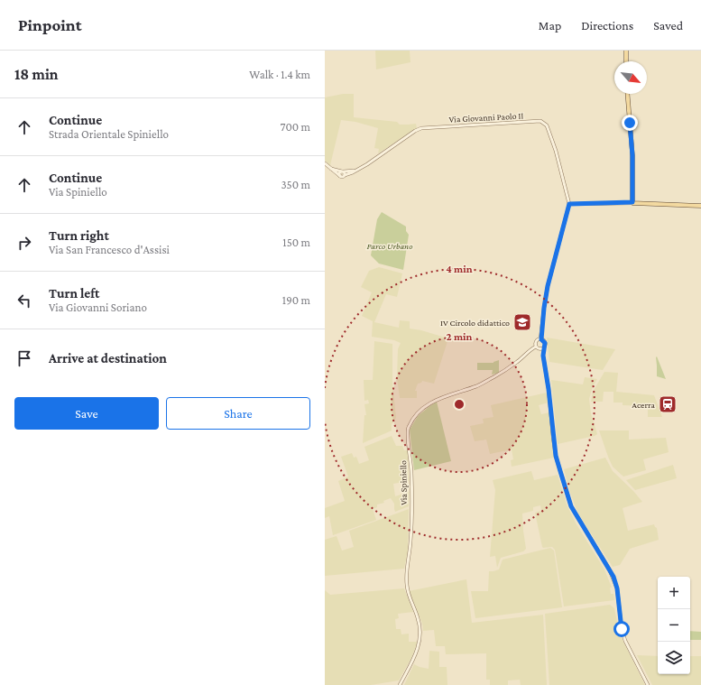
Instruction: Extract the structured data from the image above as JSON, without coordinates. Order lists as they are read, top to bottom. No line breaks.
{"streets":{"street":["Via Giovanni Paolo II","Via Spiniello"]},"parks":["Parco Urbano"],"places":{"school or university":["IV Circolo didattico"],"station":["Acerra"]},"north":"bottom right","page":{"header":"Pinpoint","nav":["Map","Directions","Saved"],"heading":["18 min","Walk · 1.4 km"],"list":[["Continue","Strada Orientale Spiniello","700 m"],["Continue","Via Spiniello","350 m"],["Turn right","Via San Francesco d'Assisi","150 m"],["Turn left","Via Giovanni Soriano","190 m"],"Arrive at destination"],"buttons":["Save","Share"],"map_buttons":["+","−"]},"rings":["4 min","2 min"]}
